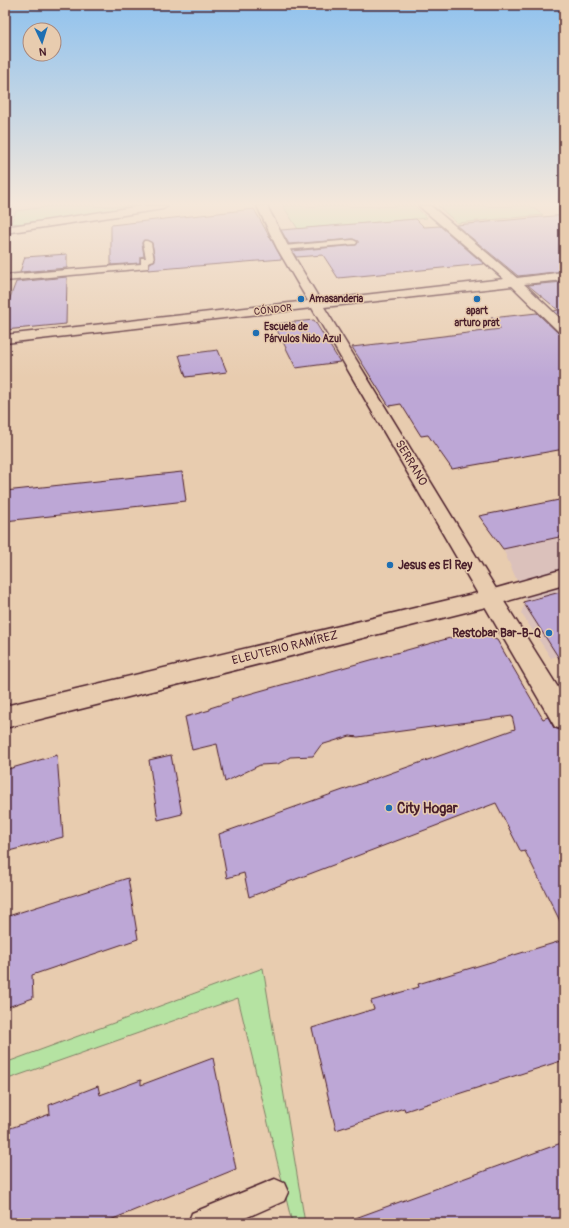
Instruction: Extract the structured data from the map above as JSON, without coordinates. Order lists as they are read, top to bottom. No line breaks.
{"streets":{"street":["CÓNDOR","SERRANO","ELEUTERIO RAMÍREZ"]},"crossings":[["CÓNDOR","SERRANO"],["SERRANO","ELEUTERIO RAMÍREZ"]],"places":["Amasanderia","apart arturo prat","Escuela de Párvulos Nido Azul","Jesus es El Rey","Restobar Bar-B-Q","City Hogar"],"north":"bottom"}
